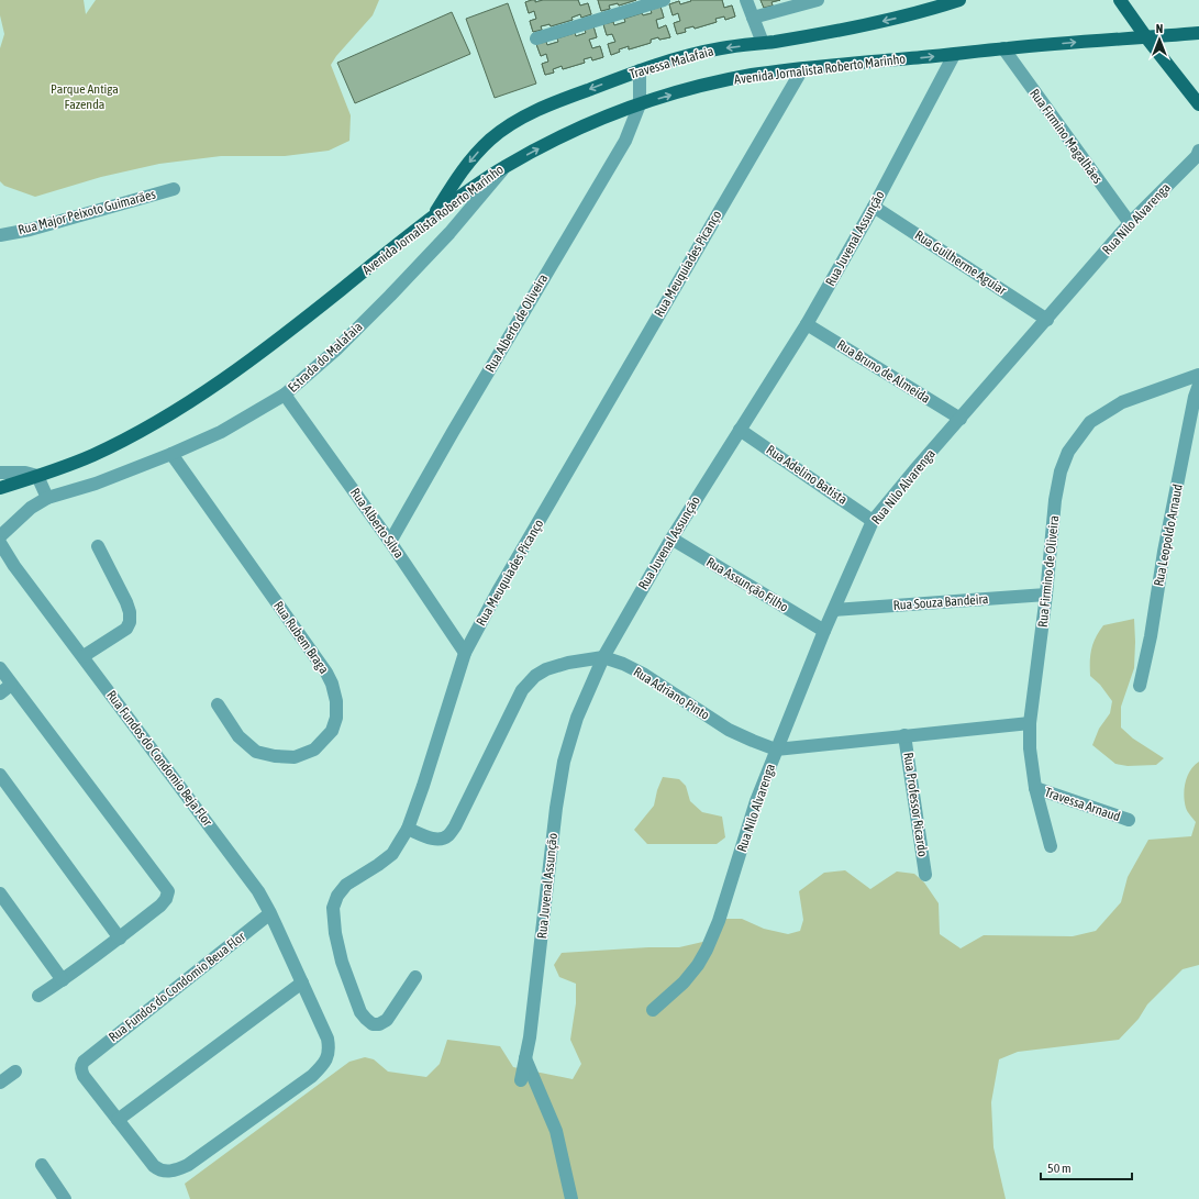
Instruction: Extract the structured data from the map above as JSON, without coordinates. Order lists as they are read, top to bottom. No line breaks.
{"streets":{"main road":["Travessa Malafaia","Avenida Jornalista Roberto Marinho"],"street":["Rua Firmino Magalhães","Rua Major Peixoto Guimarães","Rua Nilo Alvarenga","Rua Juvenal Assunção","Rua Guilherme Aguiar","Rua Meuquiades Picanço","Rua Alberto de Oliveira","Estrada do Malafaia","Rua Bruno de Almeida","Rua Adelino Batista","Rua Alberto Silva","Rua Leopoldo Arnaud","Rua Firmino de Oliveira","Rua Assunção Filho","Rua Souza Bandeira","Rua Rubem Braga","Rua Adriano Pinto","Rua Fundos do Condomio Beja Flor","Rua Professor Ricardo","Travessa Arnaud","Rua Fundos do Condomio Beua Flor"]},"crossings":[["Travessa Malafaia","Avenida Jornalista Roberto Marinho"],["Avenida Jornalista Roberto Marinho","Rua Firmino Magalhães"],["Avenida Jornalista Roberto Marinho","Rua Juvenal Assunção"],["Avenida Jornalista Roberto Marinho","Rua Meuquiades Picanço"],["Avenida Jornalista Roberto Marinho","Rua Alberto de Oliveira"],["Avenida Jornalista Roberto Marinho","Estrada do Malafaia"],["Rua Firmino Magalhães","Rua Nilo Alvarenga"],["Rua Nilo Alvarenga","Rua Guilherme Aguiar"],["Rua Nilo Alvarenga","Rua Bruno de Almeida"],["Rua Nilo Alvarenga","Rua Adelino Batista"],["Rua Nilo Alvarenga","Rua Assunção Filho"],["Rua Nilo Alvarenga","Rua Souza Bandeira"],["Rua Nilo Alvarenga","Rua Adriano Pinto"],["Rua Juvenal Assunção","Rua Guilherme Aguiar"],["Rua Juvenal Assunção","Rua Bruno de Almeida"],["Rua Juvenal Assunção","Rua Adelino Batista"],["Rua Juvenal Assunção","Rua Assunção Filho"],["Rua Juvenal Assunção","Rua Adriano Pinto"],["Rua Meuquiades Picanço","Rua Alberto Silva"],["Rua Meuquiades Picanço","Rua Adriano Pinto"],["Rua Alberto de Oliveira","Rua Alberto Silva"],["Estrada do Malafaia","Rua Alberto Silva"],["Estrada do Malafaia","Rua Rubem Braga"],["Rua Firmino de Oliveira","Rua Souza Bandeira"],["Rua Firmino de Oliveira","Rua Adriano Pinto"],["Rua Firmino de Oliveira","Travessa Arnaud"],["Rua Adriano Pinto","Rua Professor Ricardo"],["Rua Fundos do Condomio Beja Flor","Rua Fundos do Condomio Beua Flor"]],"one_way":["Travessa Malafaia","Avenida Jornalista Roberto Marinho"],"parks":["Parque Antiga Fazenda"],"scale_bar":"50 m","north":"top"}
